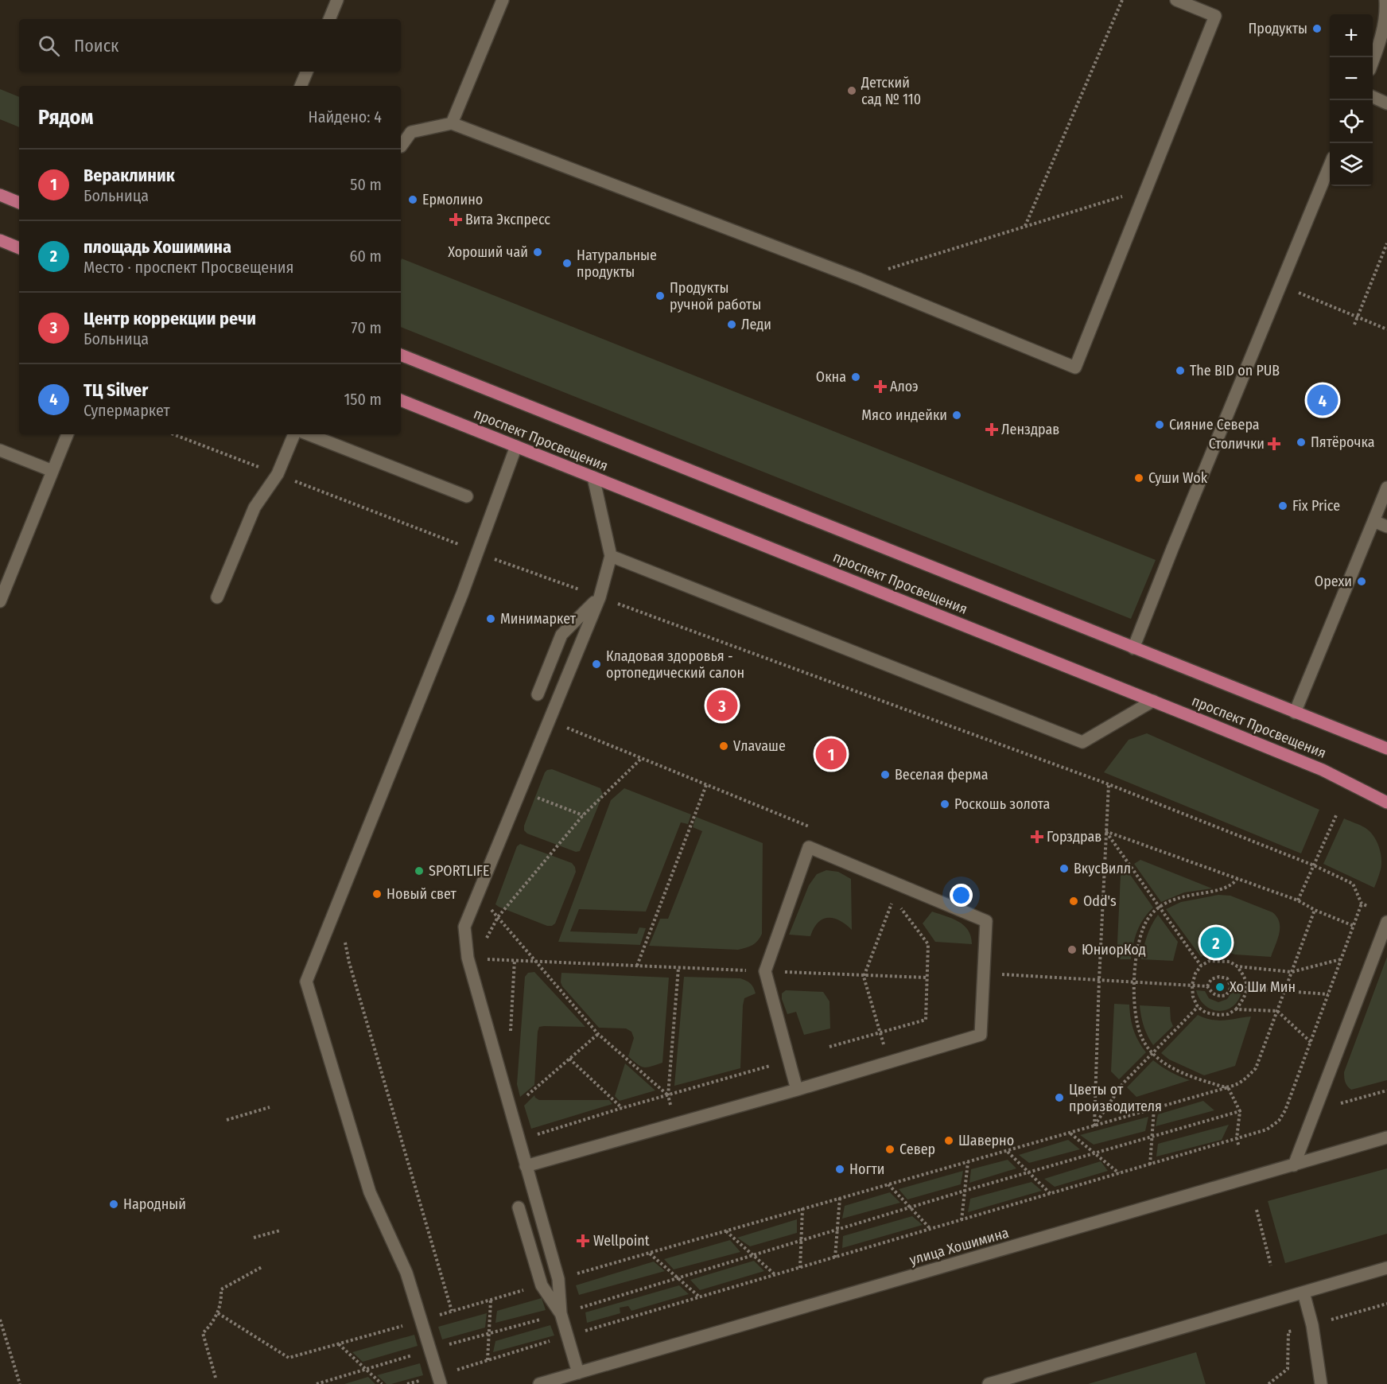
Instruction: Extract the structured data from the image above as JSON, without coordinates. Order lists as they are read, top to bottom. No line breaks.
{"streets":{"main road":["проспект Просвещения"],"street":["улица Хошимина"]},"places":{"other":["Продукты","Детский сад № 110","Ермолино","Хороший чай","Натуральные продукты","Продукты ручной работы","Леди","The BID on PUB","Окна","Мясо индейки","Сияние Севера","Пятёрочка","Суши Wok","Fix Price","Орехи","Минимаркет","Кладовая здоровья - ортопедический салон","Vлаvаше","Веселая ферма","Роскошь золота","ВкусВилл","SPORTLIFE","Новый свет","Odd's","ЮниорКод","Хо Ши Мин","Цветы от производителя","Шаверно","Север","Ногти","Народный"],"health":["Вита Экспресс","Алоэ","Ленздрав","Столички","Горздрав","Wellpoint"]},"page":{"map_buttons":["+","−"],"search":"Поиск","heading":["Рядом","Найдено: 4"],"list":[{"mark":"1","name":"Вераклиник","note":"Больница","value":"50 m"},{"mark":"2","name":"площадь Хошимина","note":"Место · проспект Просвещения","value":"60 m"},{"mark":"3","name":"Центр коррекции речи","note":"Больница","value":"70 m"},{"mark":"4","name":"ТЦ Silver","note":"Супермаркет","value":"150 m"}],"pins":["4","3","1","2"]}}
